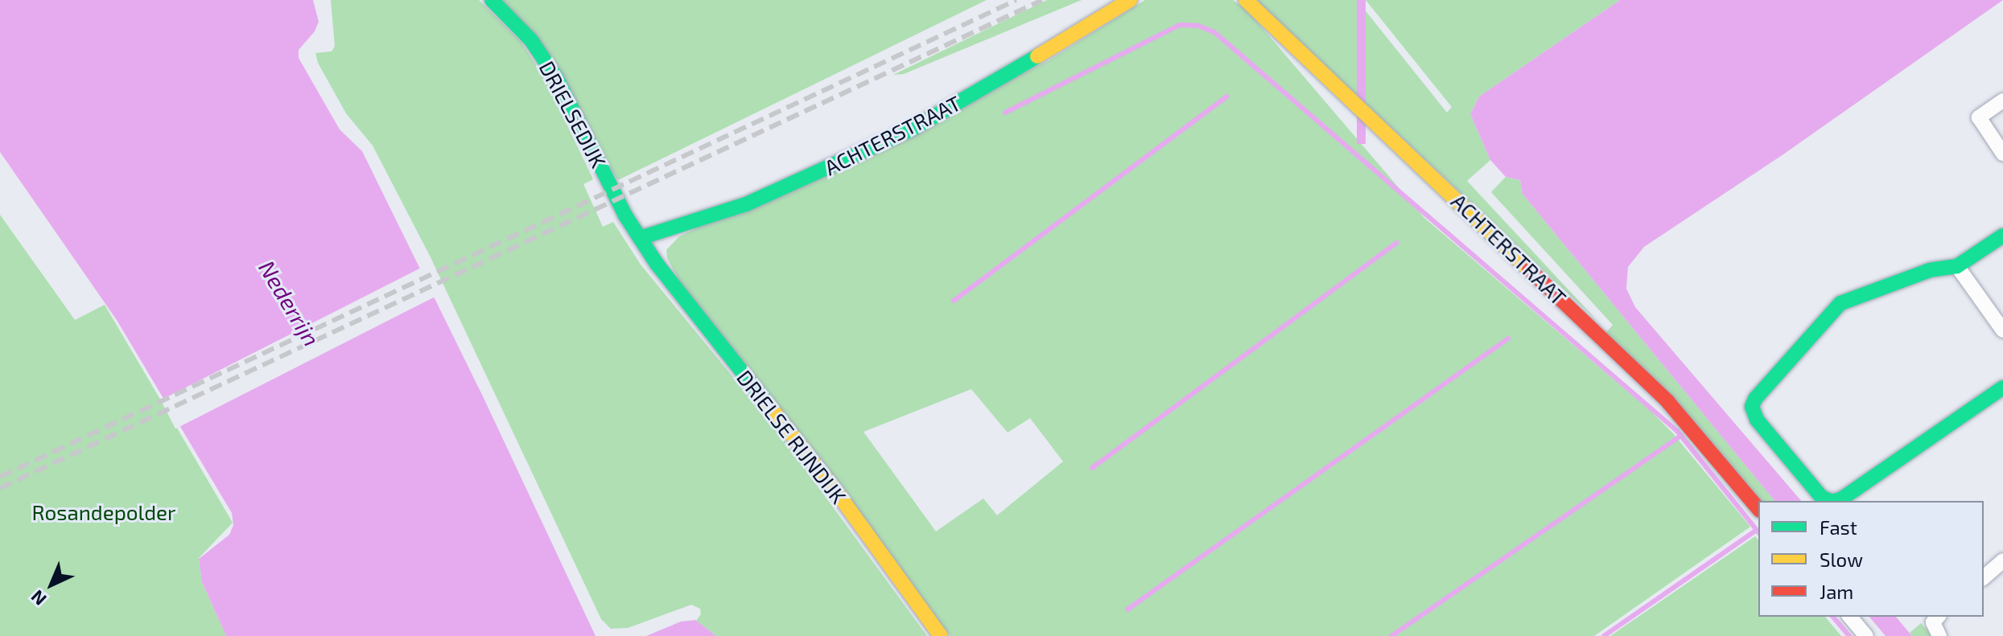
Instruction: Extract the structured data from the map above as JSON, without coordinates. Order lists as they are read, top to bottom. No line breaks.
{"streets":{"street":["DRIELSEDIJK","ACHTERSTRAAT","DRIELSE RIJNDIJK"]},"crossings":[["DRIELSEDIJK","ACHTERSTRAAT"],["DRIELSEDIJK","DRIELSE RIJNDIJK"],["ACHTERSTRAAT","DRIELSE RIJNDIJK"]],"water":["Nederrijn"],"parks":["Rosandepolder"],"legend":["Fast","Slow","Jam"],"north":"bottom left"}
